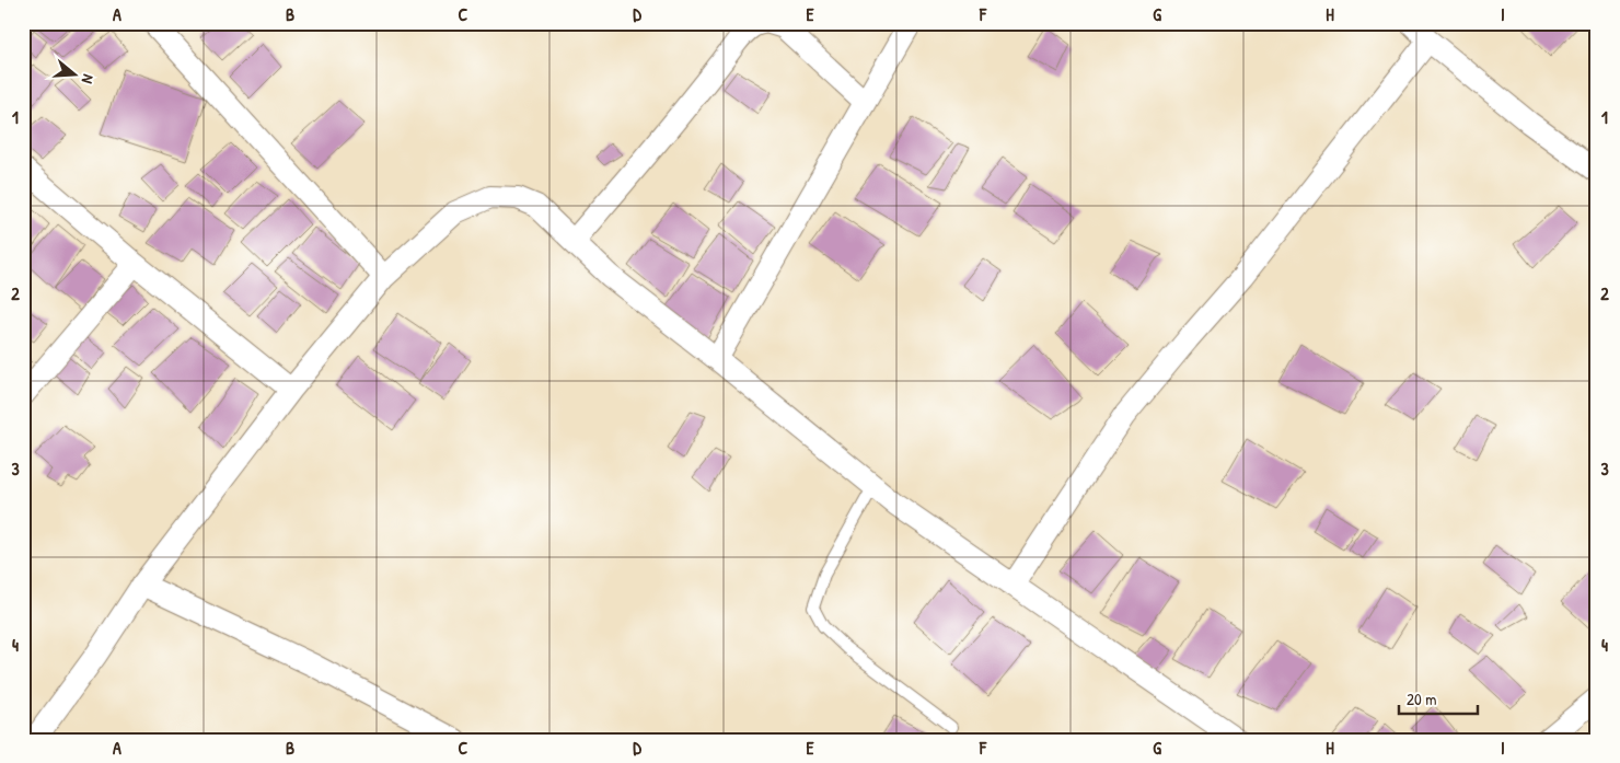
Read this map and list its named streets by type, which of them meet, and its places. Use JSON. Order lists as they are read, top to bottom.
{
  "scale_bar": "20 m",
  "north": "right",
  "grid": {
    "columns": [
      "A",
      "B",
      "C",
      "D",
      "E",
      "F",
      "G",
      "H",
      "I"
    ],
    "rows": [
      "1",
      "2",
      "3",
      "4"
    ]
  }
}
